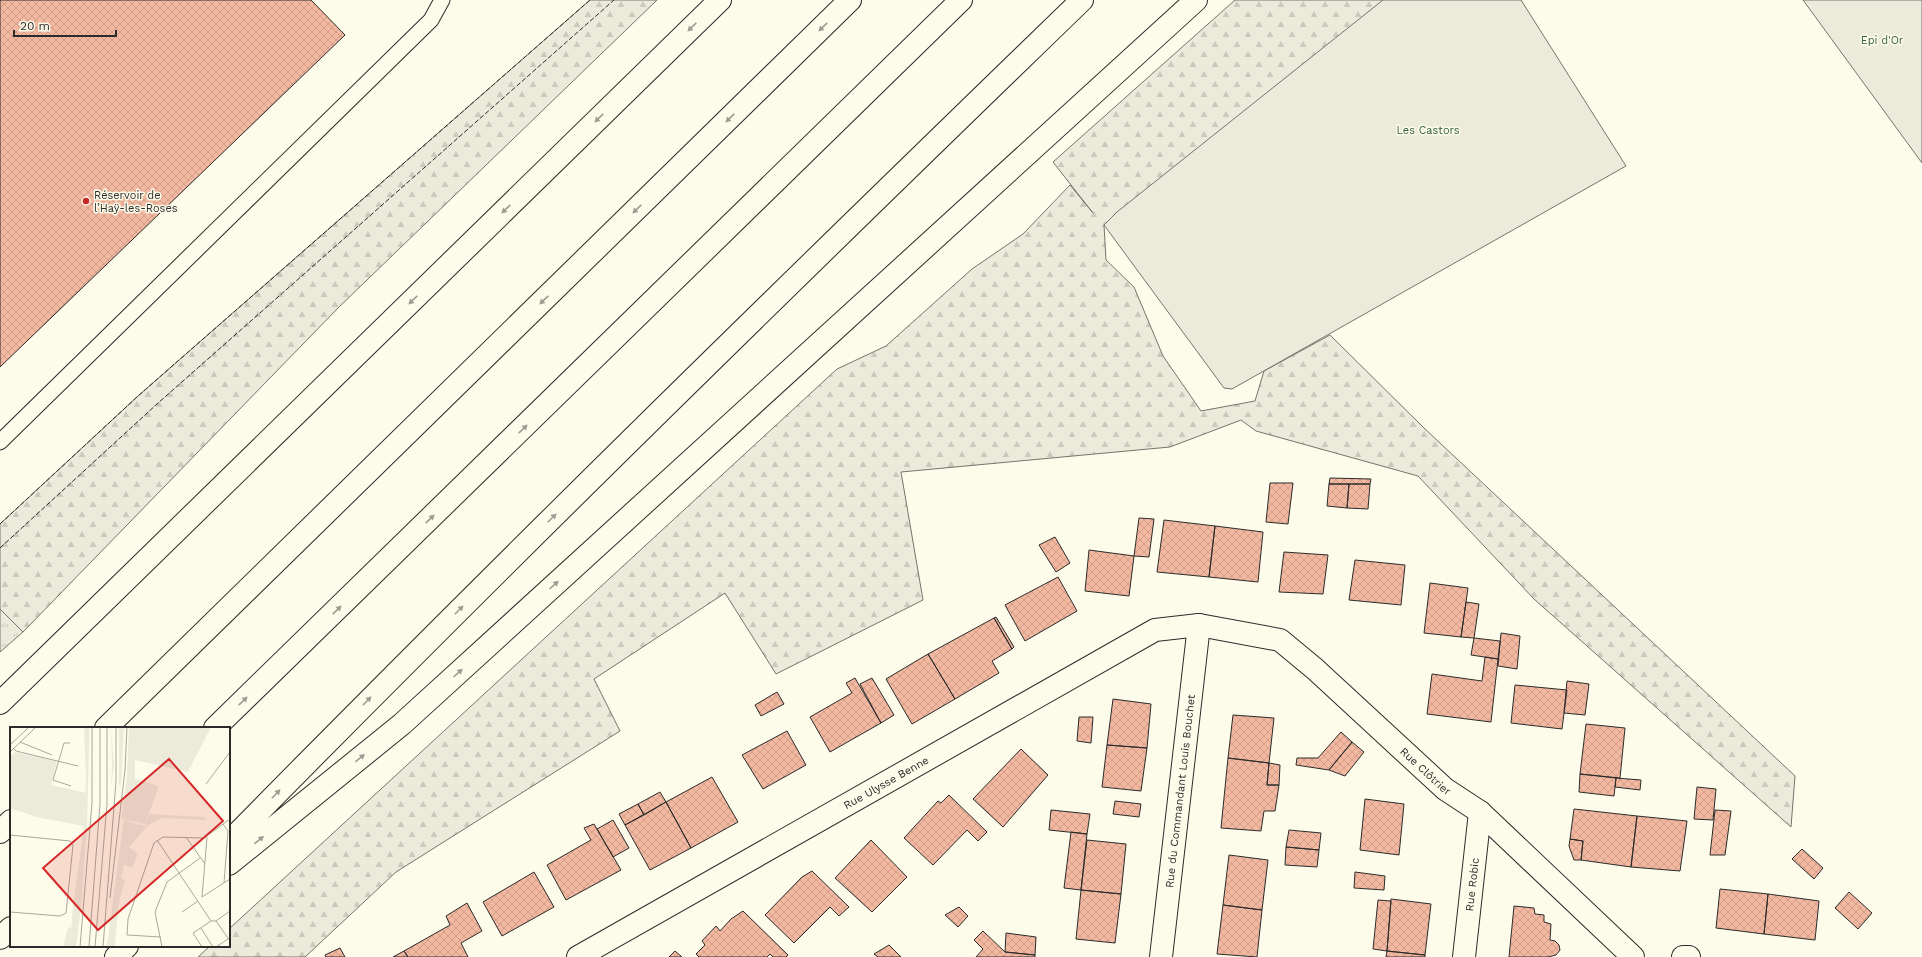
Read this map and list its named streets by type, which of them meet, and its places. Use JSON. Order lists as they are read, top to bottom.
{
  "streets": {
    "main road": [
      "Rue Clôtrier",
      "Rue Ulysse Benne",
      "Rue du Commandant Louis Bouchet",
      "Rue Robic"
    ]
  },
  "crossings": [
    ["Rue Clôtrier", "Rue Ulysse Benne"],
    ["Rue Clôtrier", "Rue du Commandant Louis Bouchet"],
    ["Rue Clôtrier", "Rue Robic"],
    ["Rue Ulysse Benne", "Rue du Commandant Louis Bouchet"]
  ],
  "parks": ["Epi d'Or", "Les Castors"],
  "places": ["Réservoir de l’Haÿ-les-Roses"],
  "scale_bar": "20 m"
}
